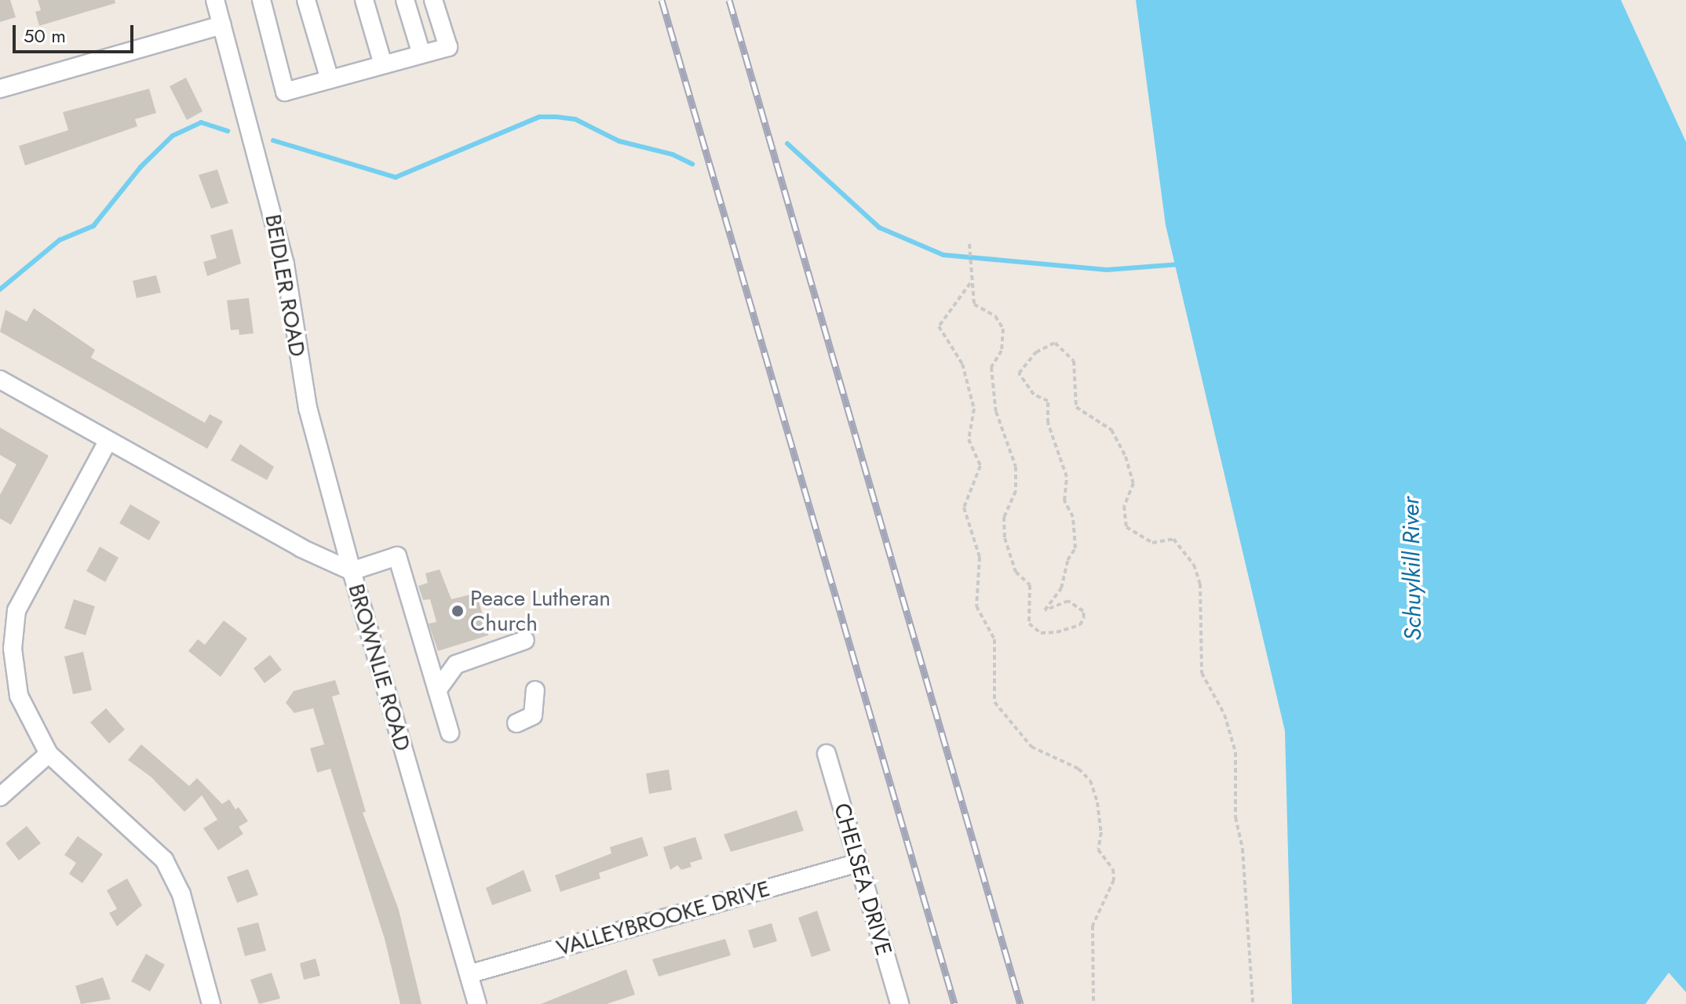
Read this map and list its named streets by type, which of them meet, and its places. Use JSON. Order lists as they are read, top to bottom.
{
  "streets": {
    "street": [
      "BEIDLER ROAD",
      "BROWNLIE ROAD",
      "CHELSEA DRIVE",
      "VALLEYBROOKE DRIVE"
    ]
  },
  "crossings": [
    ["BEIDLER ROAD", "BROWNLIE ROAD"],
    ["BROWNLIE ROAD", "VALLEYBROOKE DRIVE"],
    ["CHELSEA DRIVE", "VALLEYBROOKE DRIVE"]
  ],
  "water": ["Schuylkill River"],
  "places": ["Peace Lutheran Church"],
  "scale_bar": "50 m"
}
